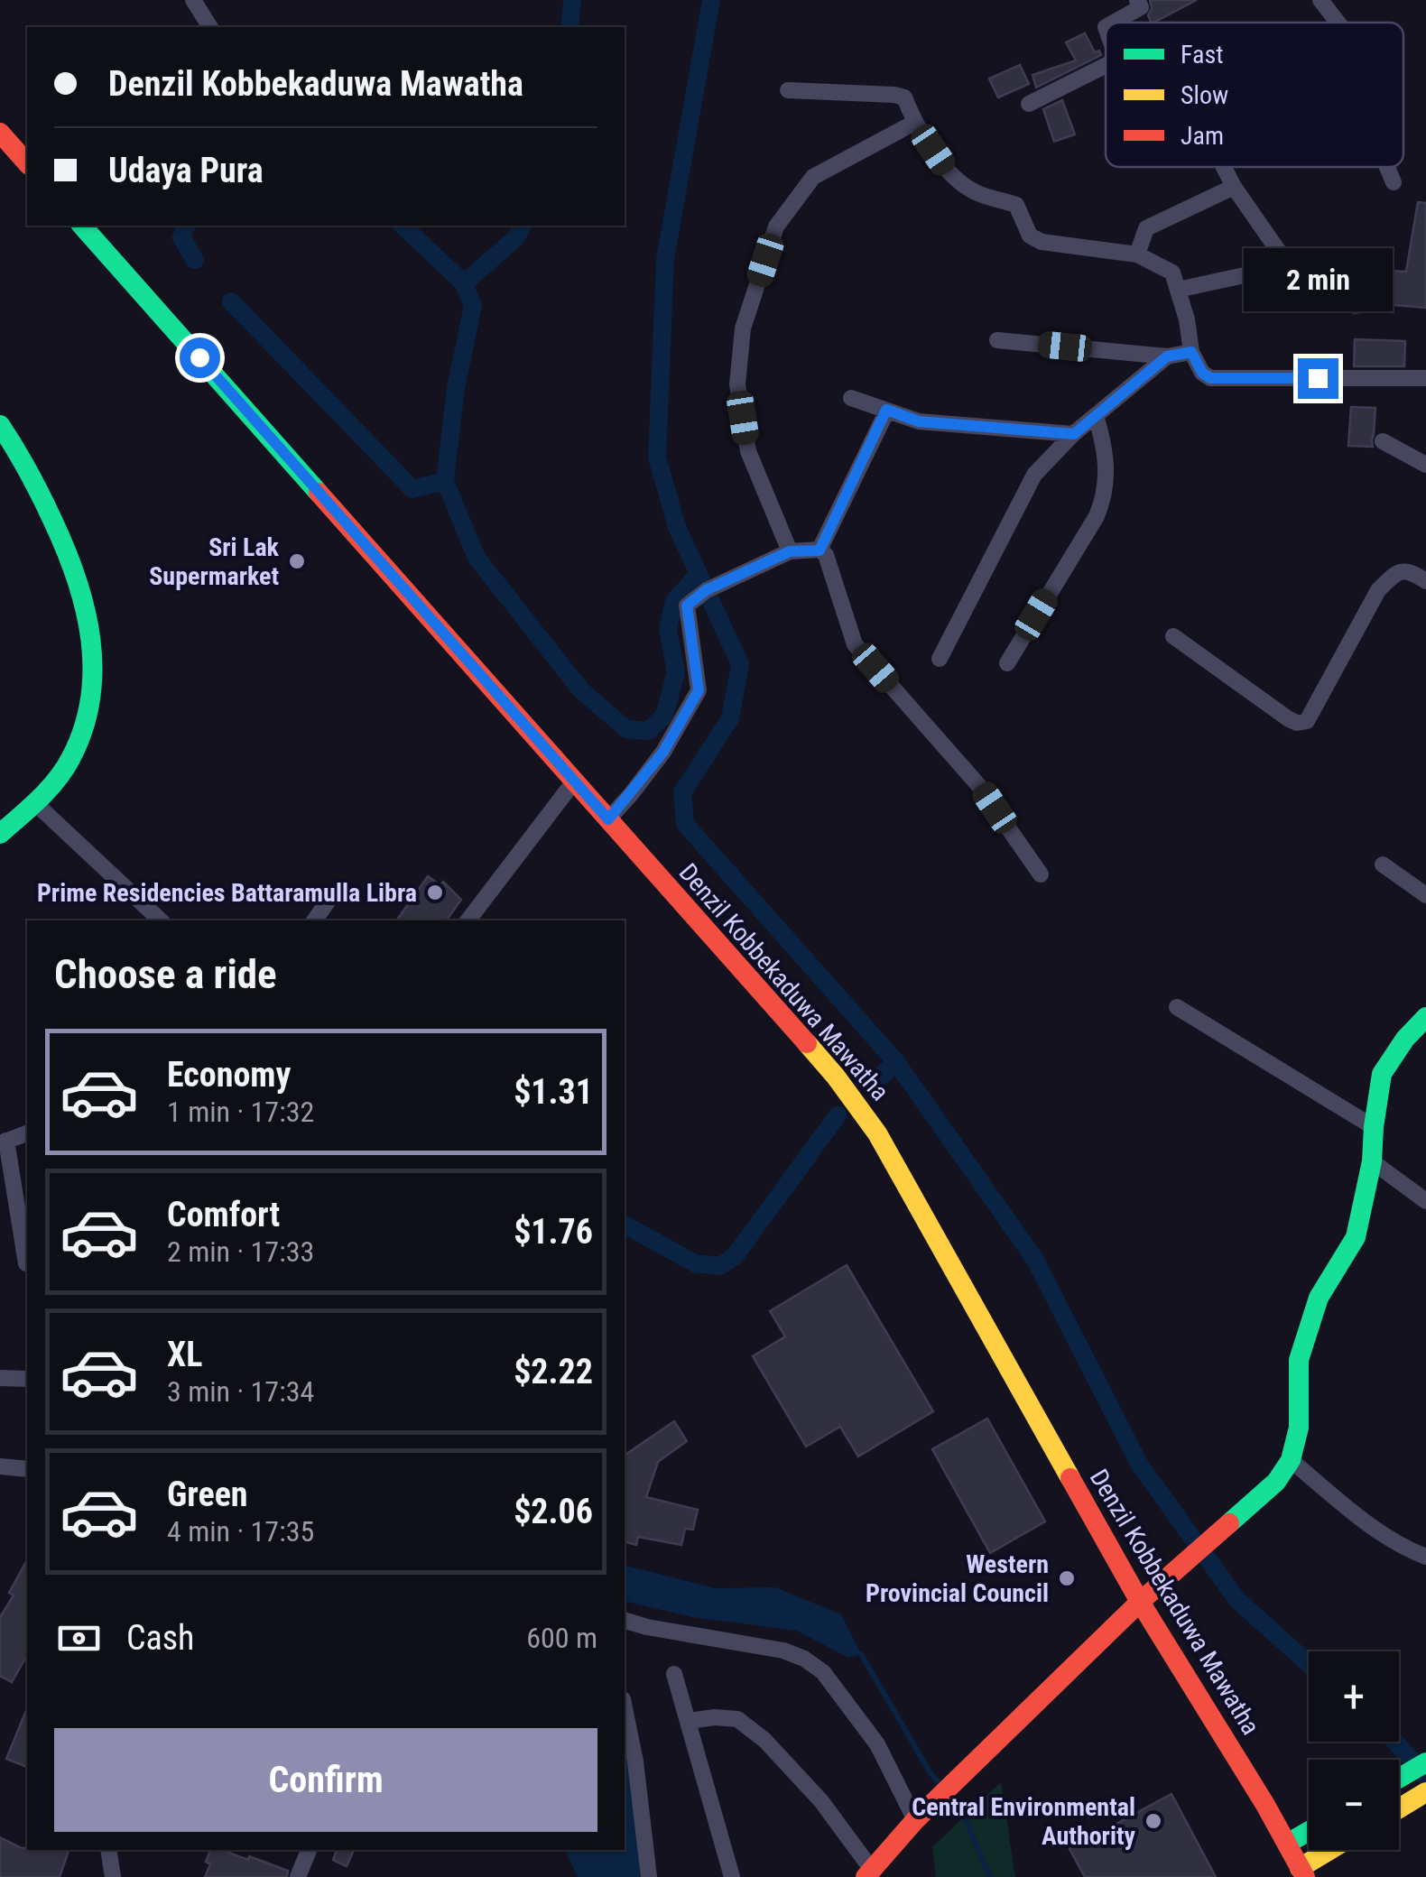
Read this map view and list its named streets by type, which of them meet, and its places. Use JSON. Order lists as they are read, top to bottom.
{
  "streets": {
    "main road": ["Denzil Kobbekaduwa Mawatha"]
  },
  "places": [
    "Sri Lak Supermarket",
    "Prime Residencies Battaramulla Libra",
    "Western Provincial Council",
    "Central Environmental Authority"
  ],
  "legend": ["Fast", "Slow", "Jam"],
  "page": {
    "banner": ["Denzil Kobbekaduwa Mawatha", "Udaya Pura"],
    "bubble": "2 min",
    "heading": "Choose a ride",
    "list": [
      {
        "name": "Economy",
        "note": "1 min · 17:32",
        "value": "$1.31"
      },
      {
        "name": "Comfort",
        "note": "2 min · 17:33",
        "value": "$1.76"
      },
      {
        "name": "XL",
        "note": "3 min · 17:34",
        "value": "$2.22"
      },
      {
        "name": "Green",
        "note": "4 min · 17:35",
        "value": "$2.06"
      }
    ],
    "pay": ["Cash", "600 m"],
    "map_buttons": ["+", "−"],
    "buttons": "Confirm"
  }
}
